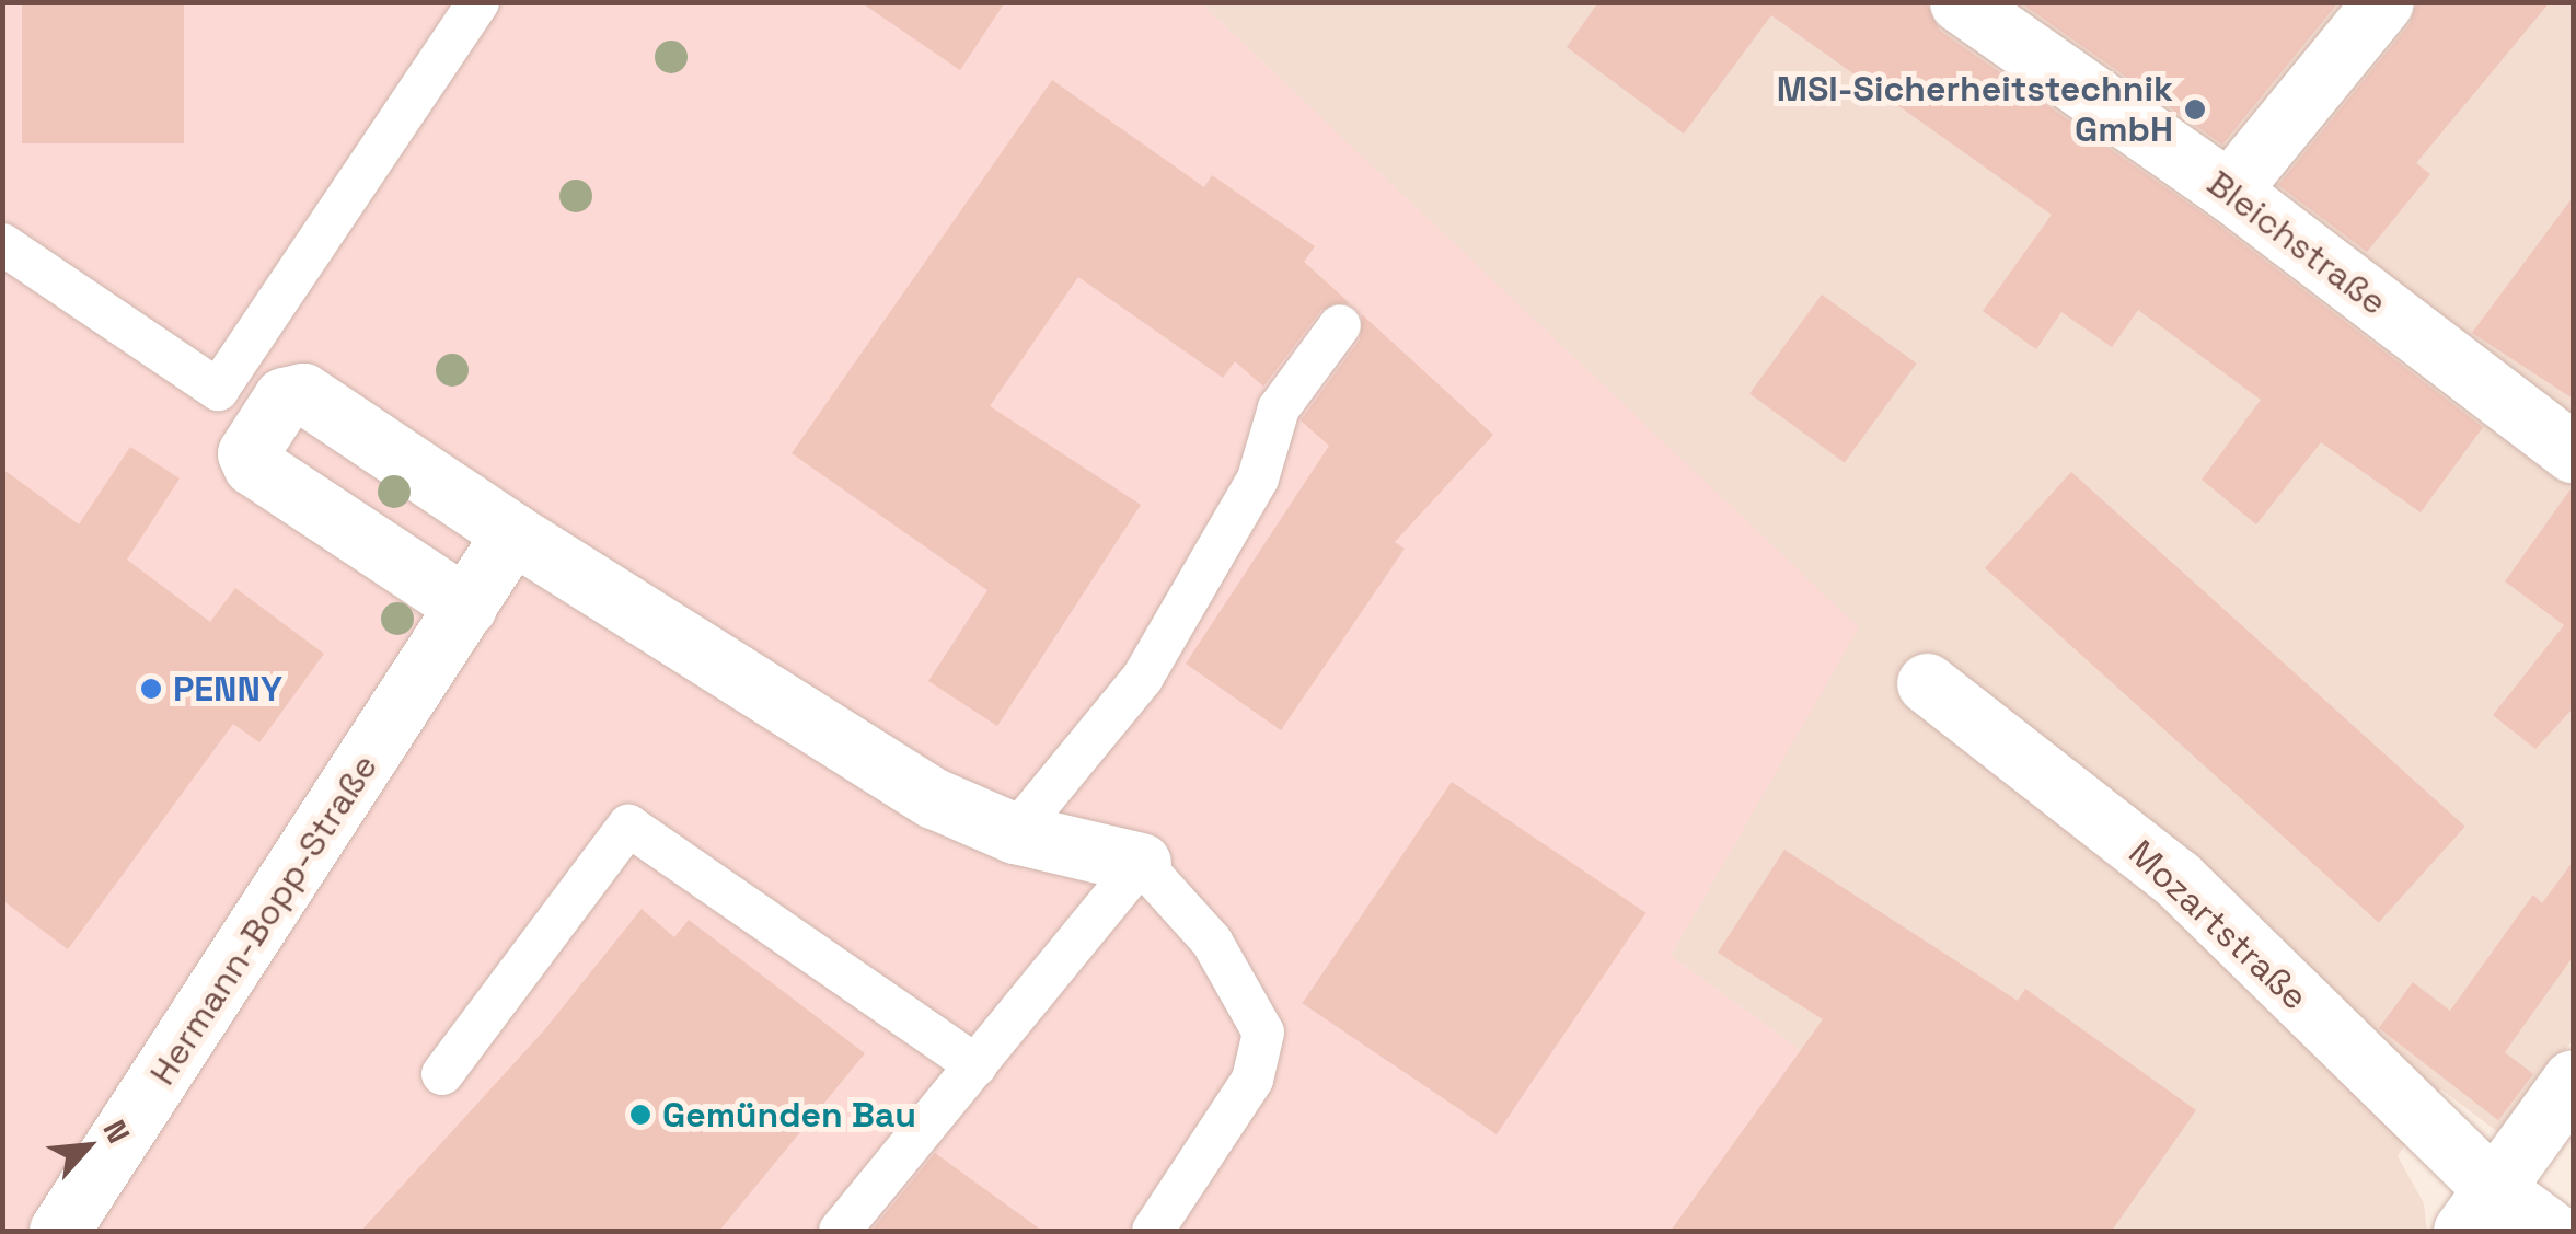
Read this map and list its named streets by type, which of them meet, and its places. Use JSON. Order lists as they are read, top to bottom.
{
  "streets": {
    "street": ["Bleichstraße", "Hermann-Bopp-Straße", "Mozartstraße"]
  },
  "places": ["MSI-Sicherheitstechnik GmbH", "PENNY", "Gemünden Bau"],
  "north": "top right"
}
